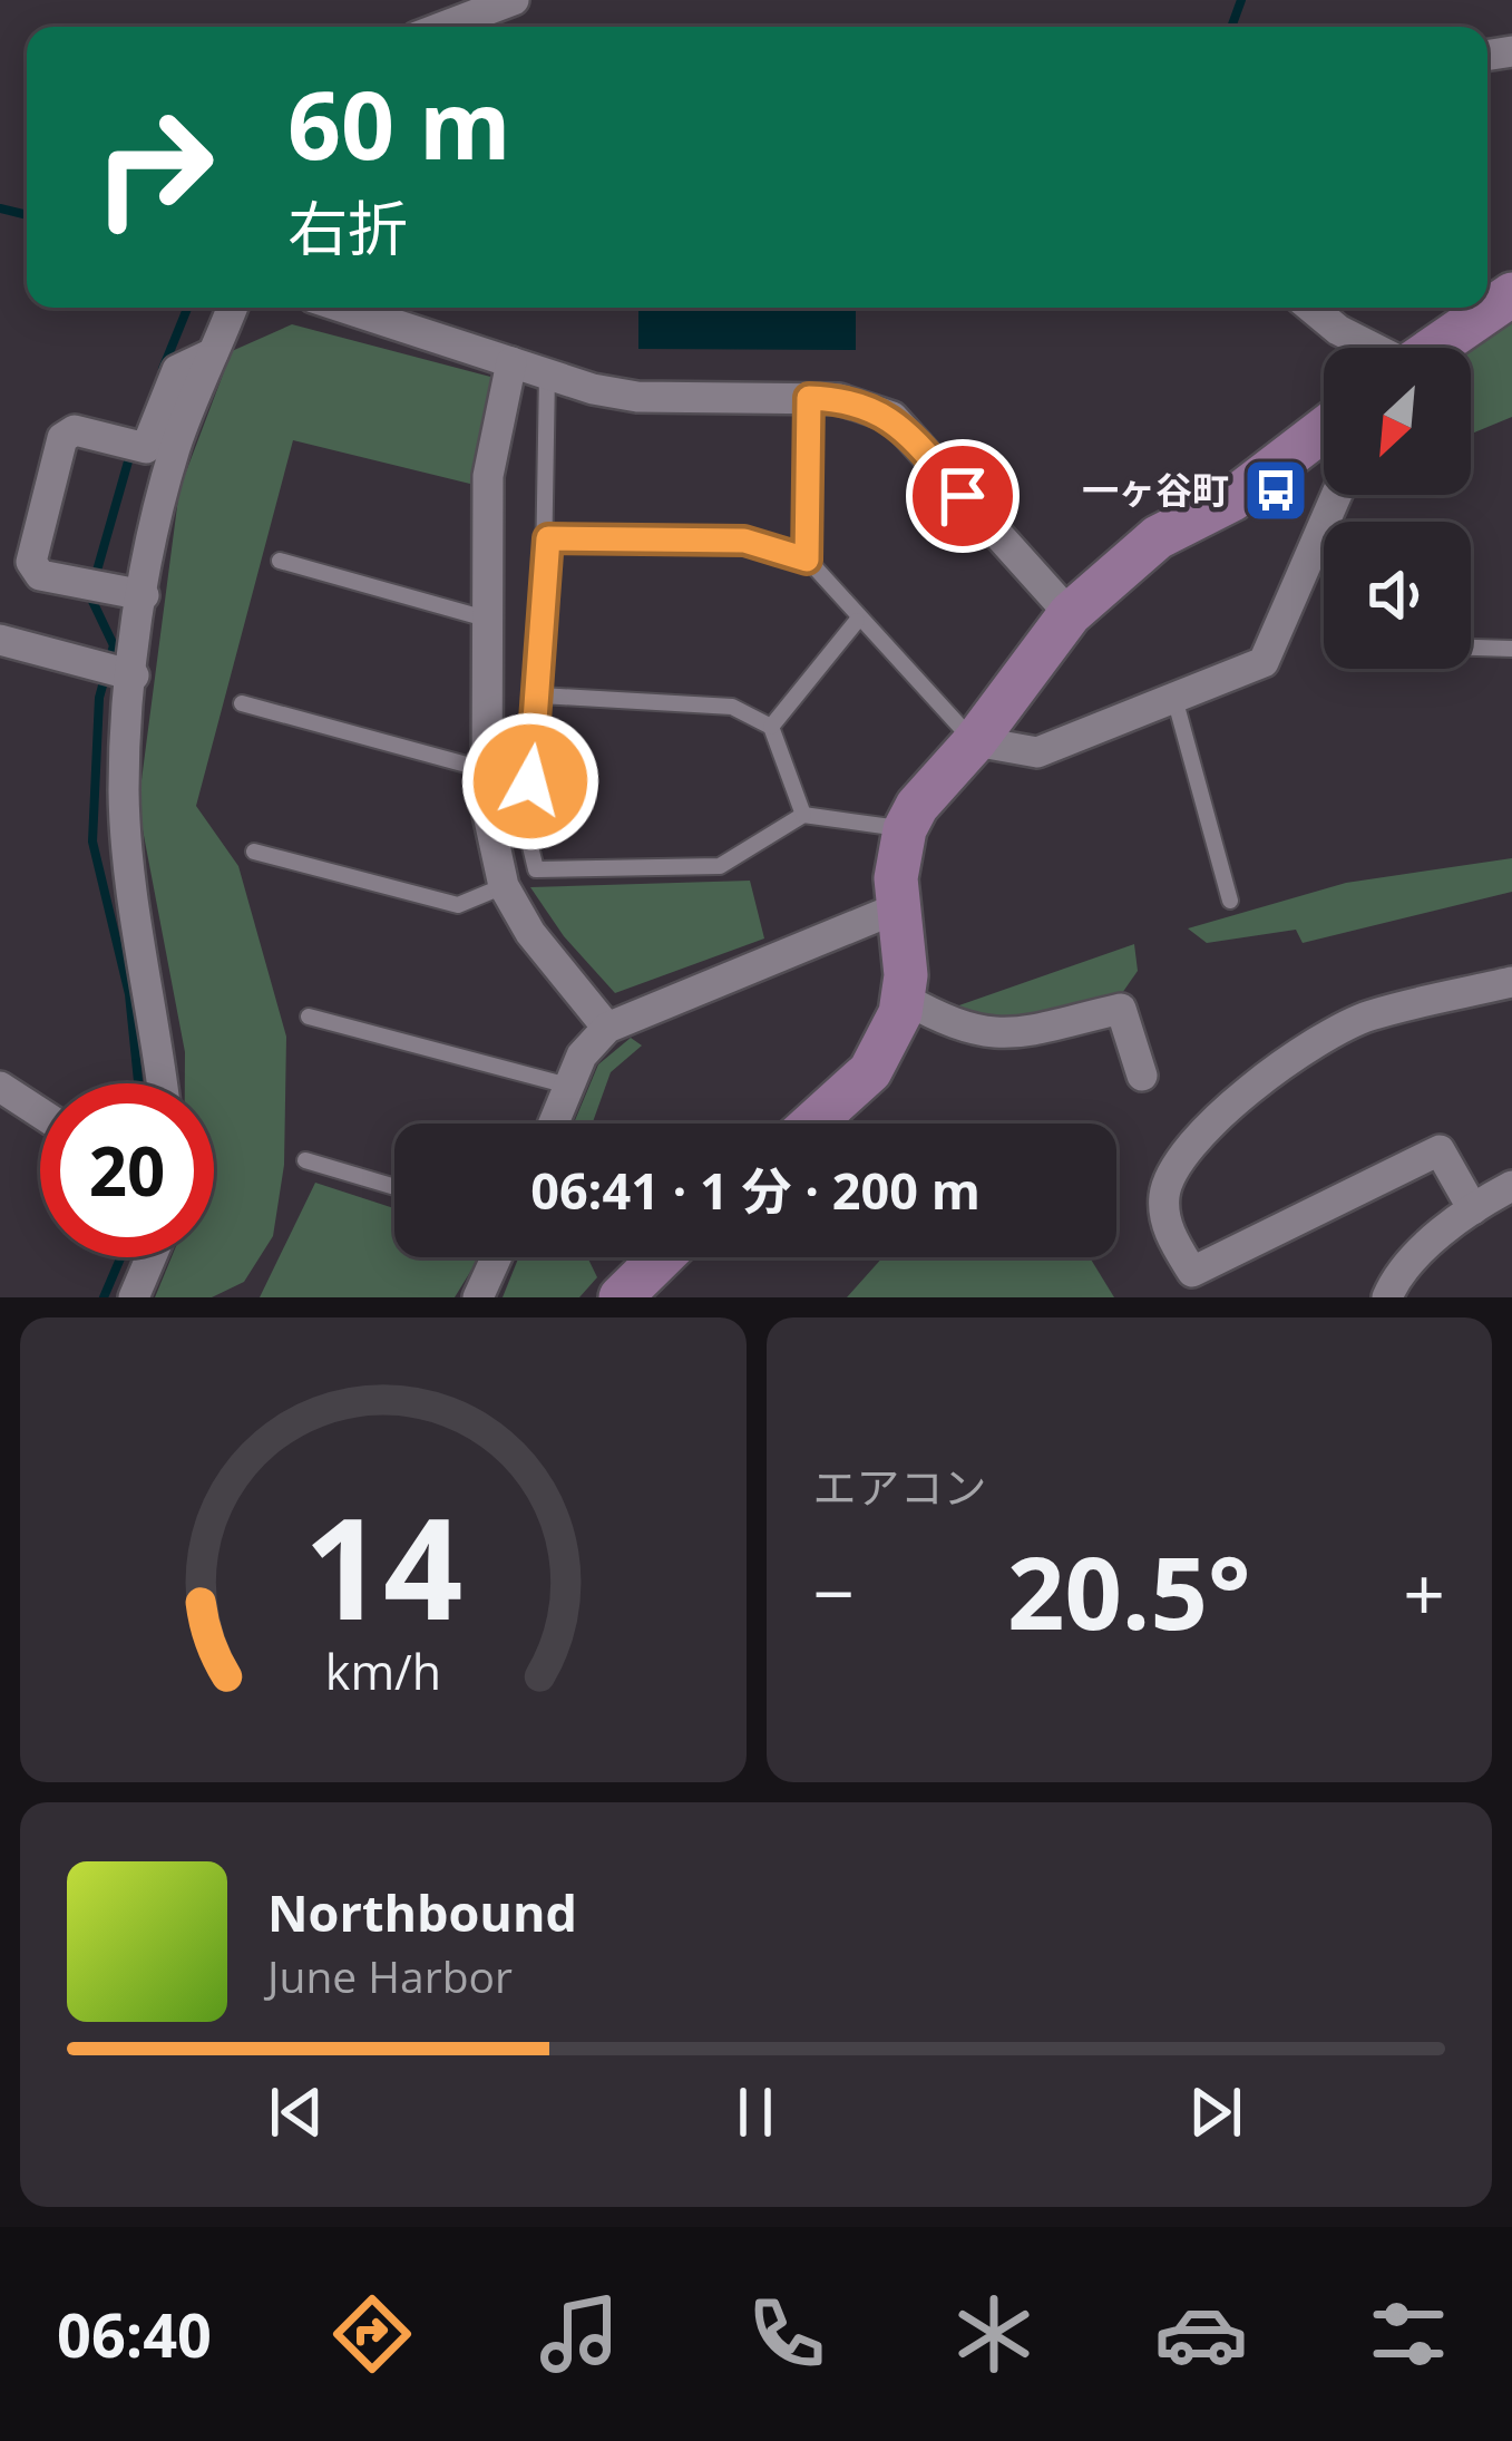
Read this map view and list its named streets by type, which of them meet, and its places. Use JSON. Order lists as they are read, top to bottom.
{
  "places": {
    "bus stop": ["一ヶ谷町"]
  },
  "north": "bottom left",
  "page": {
    "turn": ["60 m", "右折"],
    "limit": "20",
    "trip": "06:41 · 1 分 · 200 m",
    "tile": "エアコン",
    "heat": ["−", "20.5°", "+"],
    "song": ["Northbound", "June Harbor"],
    "tabs": "06:40",
    "gauge": ["14", "km/h"]
  }
}
